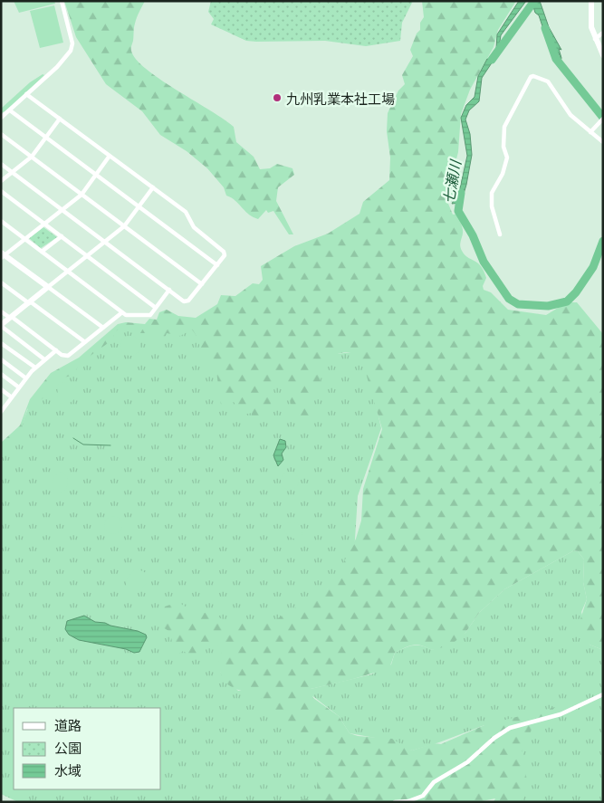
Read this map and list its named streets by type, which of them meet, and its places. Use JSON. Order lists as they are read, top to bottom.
{
  "water": ["七瀬川"],
  "places": ["九州乳業本社工場"],
  "legend": ["道路", "公園", "水域"]
}
